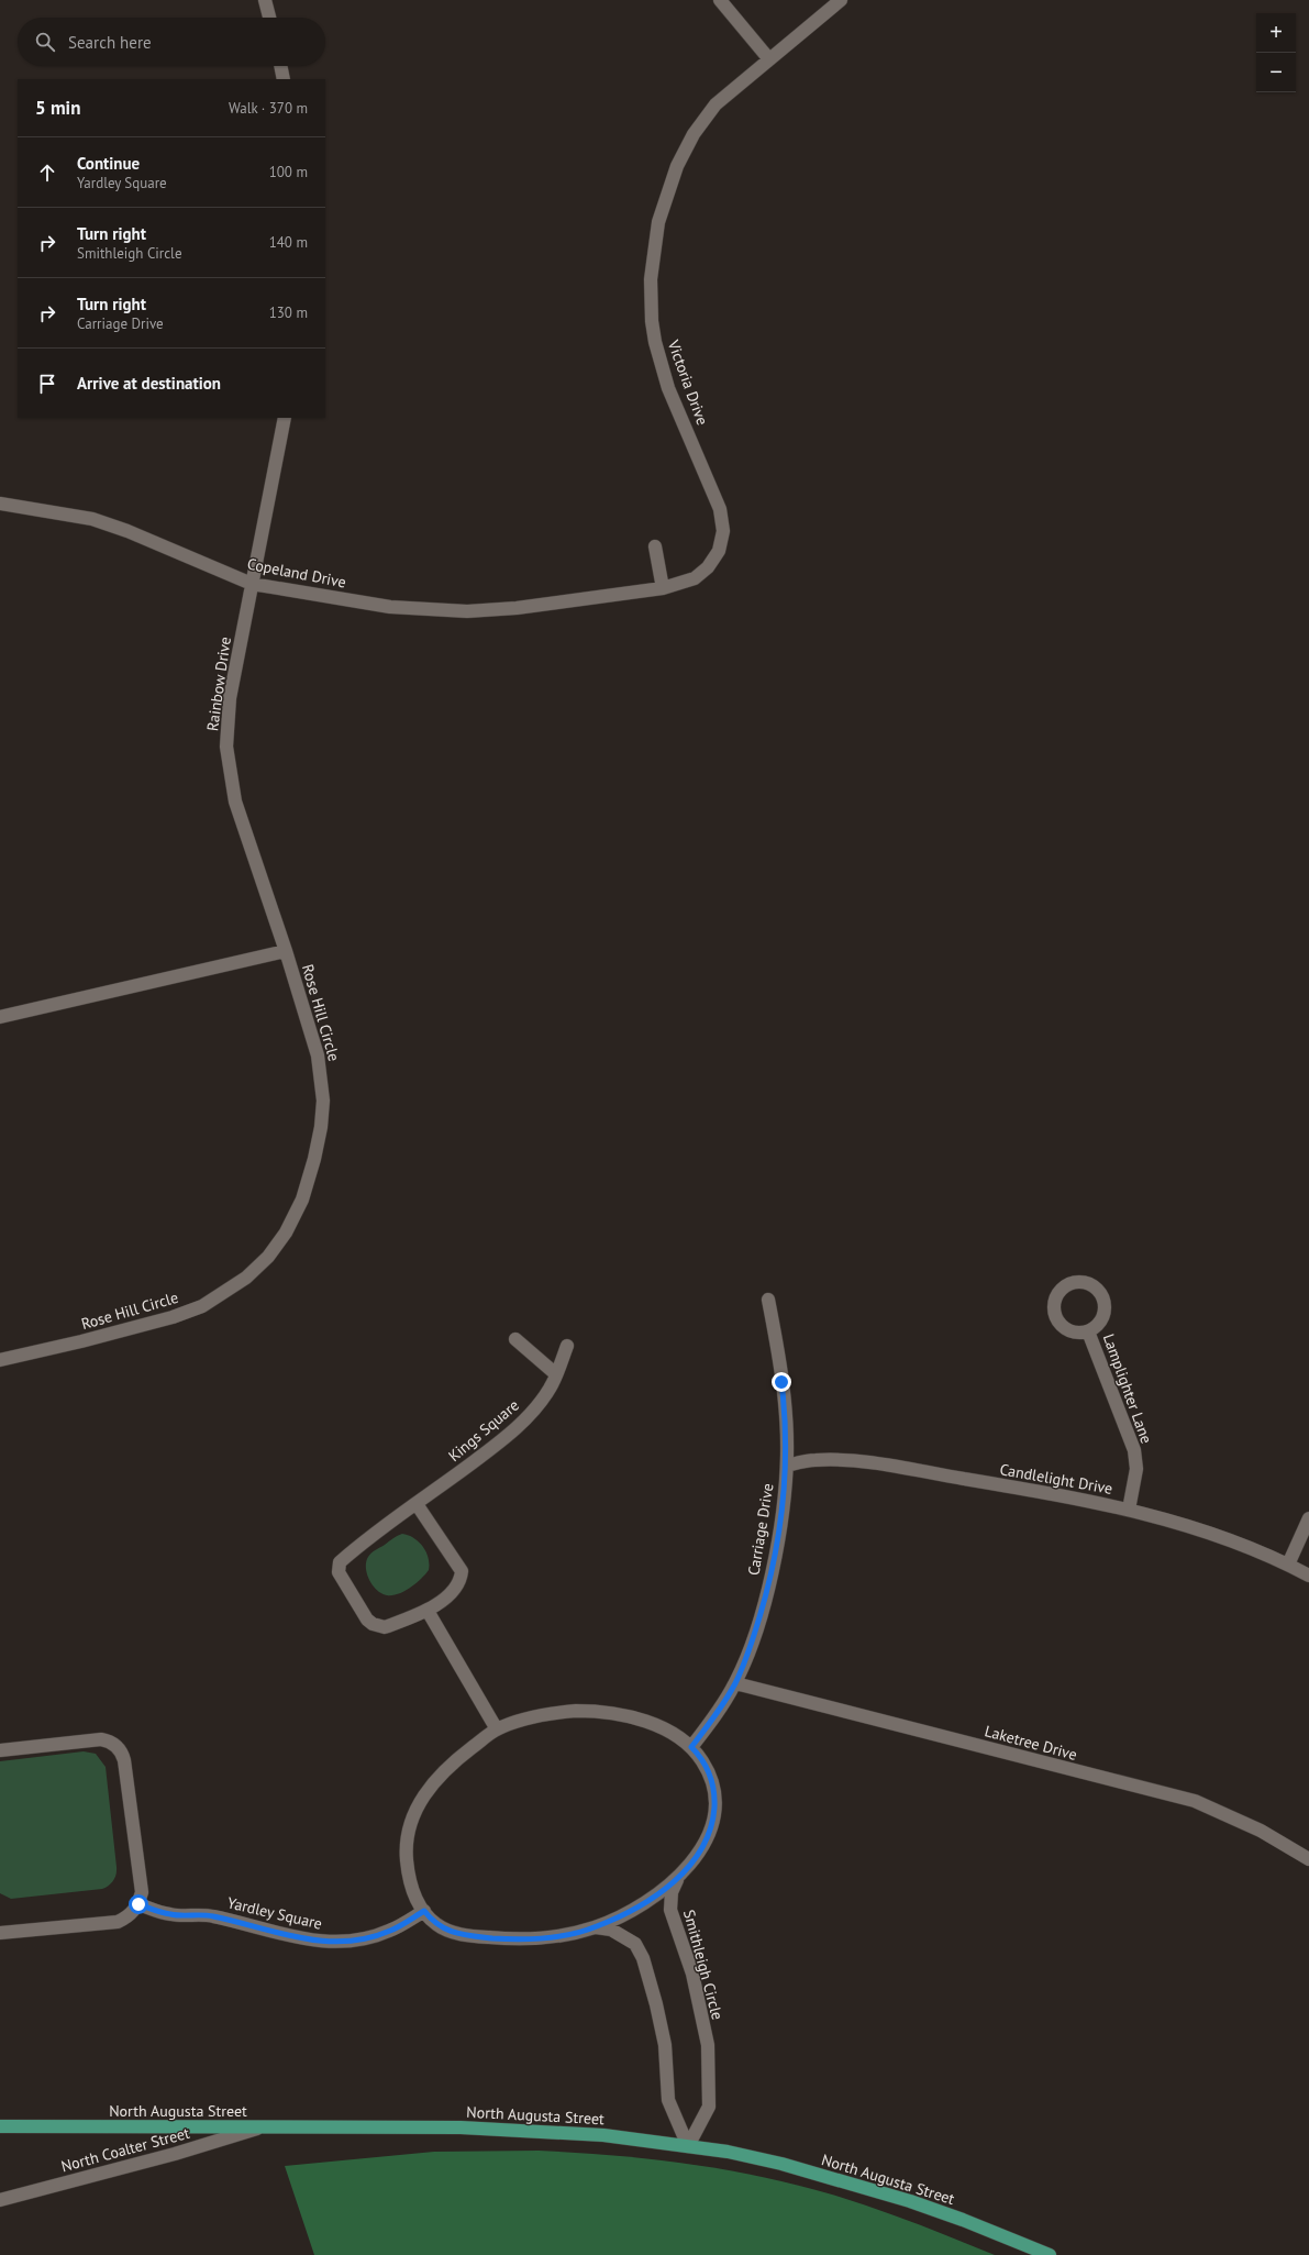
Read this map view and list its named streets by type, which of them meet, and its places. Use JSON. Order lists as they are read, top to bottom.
{
  "streets": {
    "main road": ["North Augusta Street"],
    "street": [
      "Victoria Drive",
      "Copeland Drive",
      "Rainbow Drive",
      "Rose Hill Circle",
      "Lamplighter Lane",
      "Kings Square",
      "Candlelight Drive",
      "Carriage Drive",
      "Laketree Drive",
      "Yardley Square",
      "Smithleigh Circle",
      "North Coalter Street"
    ]
  },
  "crossings": [
    ["Victoria Drive", "Copeland Drive"],
    ["Copeland Drive", "Rainbow Drive"],
    ["Rainbow Drive", "Rose Hill Circle"],
    ["Lamplighter Lane", "Candlelight Drive"],
    ["Candlelight Drive", "Carriage Drive"],
    ["Carriage Drive", "Laketree Drive"],
    ["Carriage Drive", "Smithleigh Circle"],
    ["Yardley Square", "Smithleigh Circle"],
    ["Smithleigh Circle", "North Augusta Street"],
    ["North Augusta Street", "North Coalter Street"]
  ],
  "page": {
    "map_buttons": ["+", "−"],
    "search": "Search here",
    "heading": ["5 min", "Walk · 370 m"],
    "list": [
      ["Continue", "Yardley Square", "100 m"],
      ["Turn right", "Smithleigh Circle", "140 m"],
      ["Turn right", "Carriage Drive", "130 m"],
      "Arrive at destination"
    ]
  }
}
